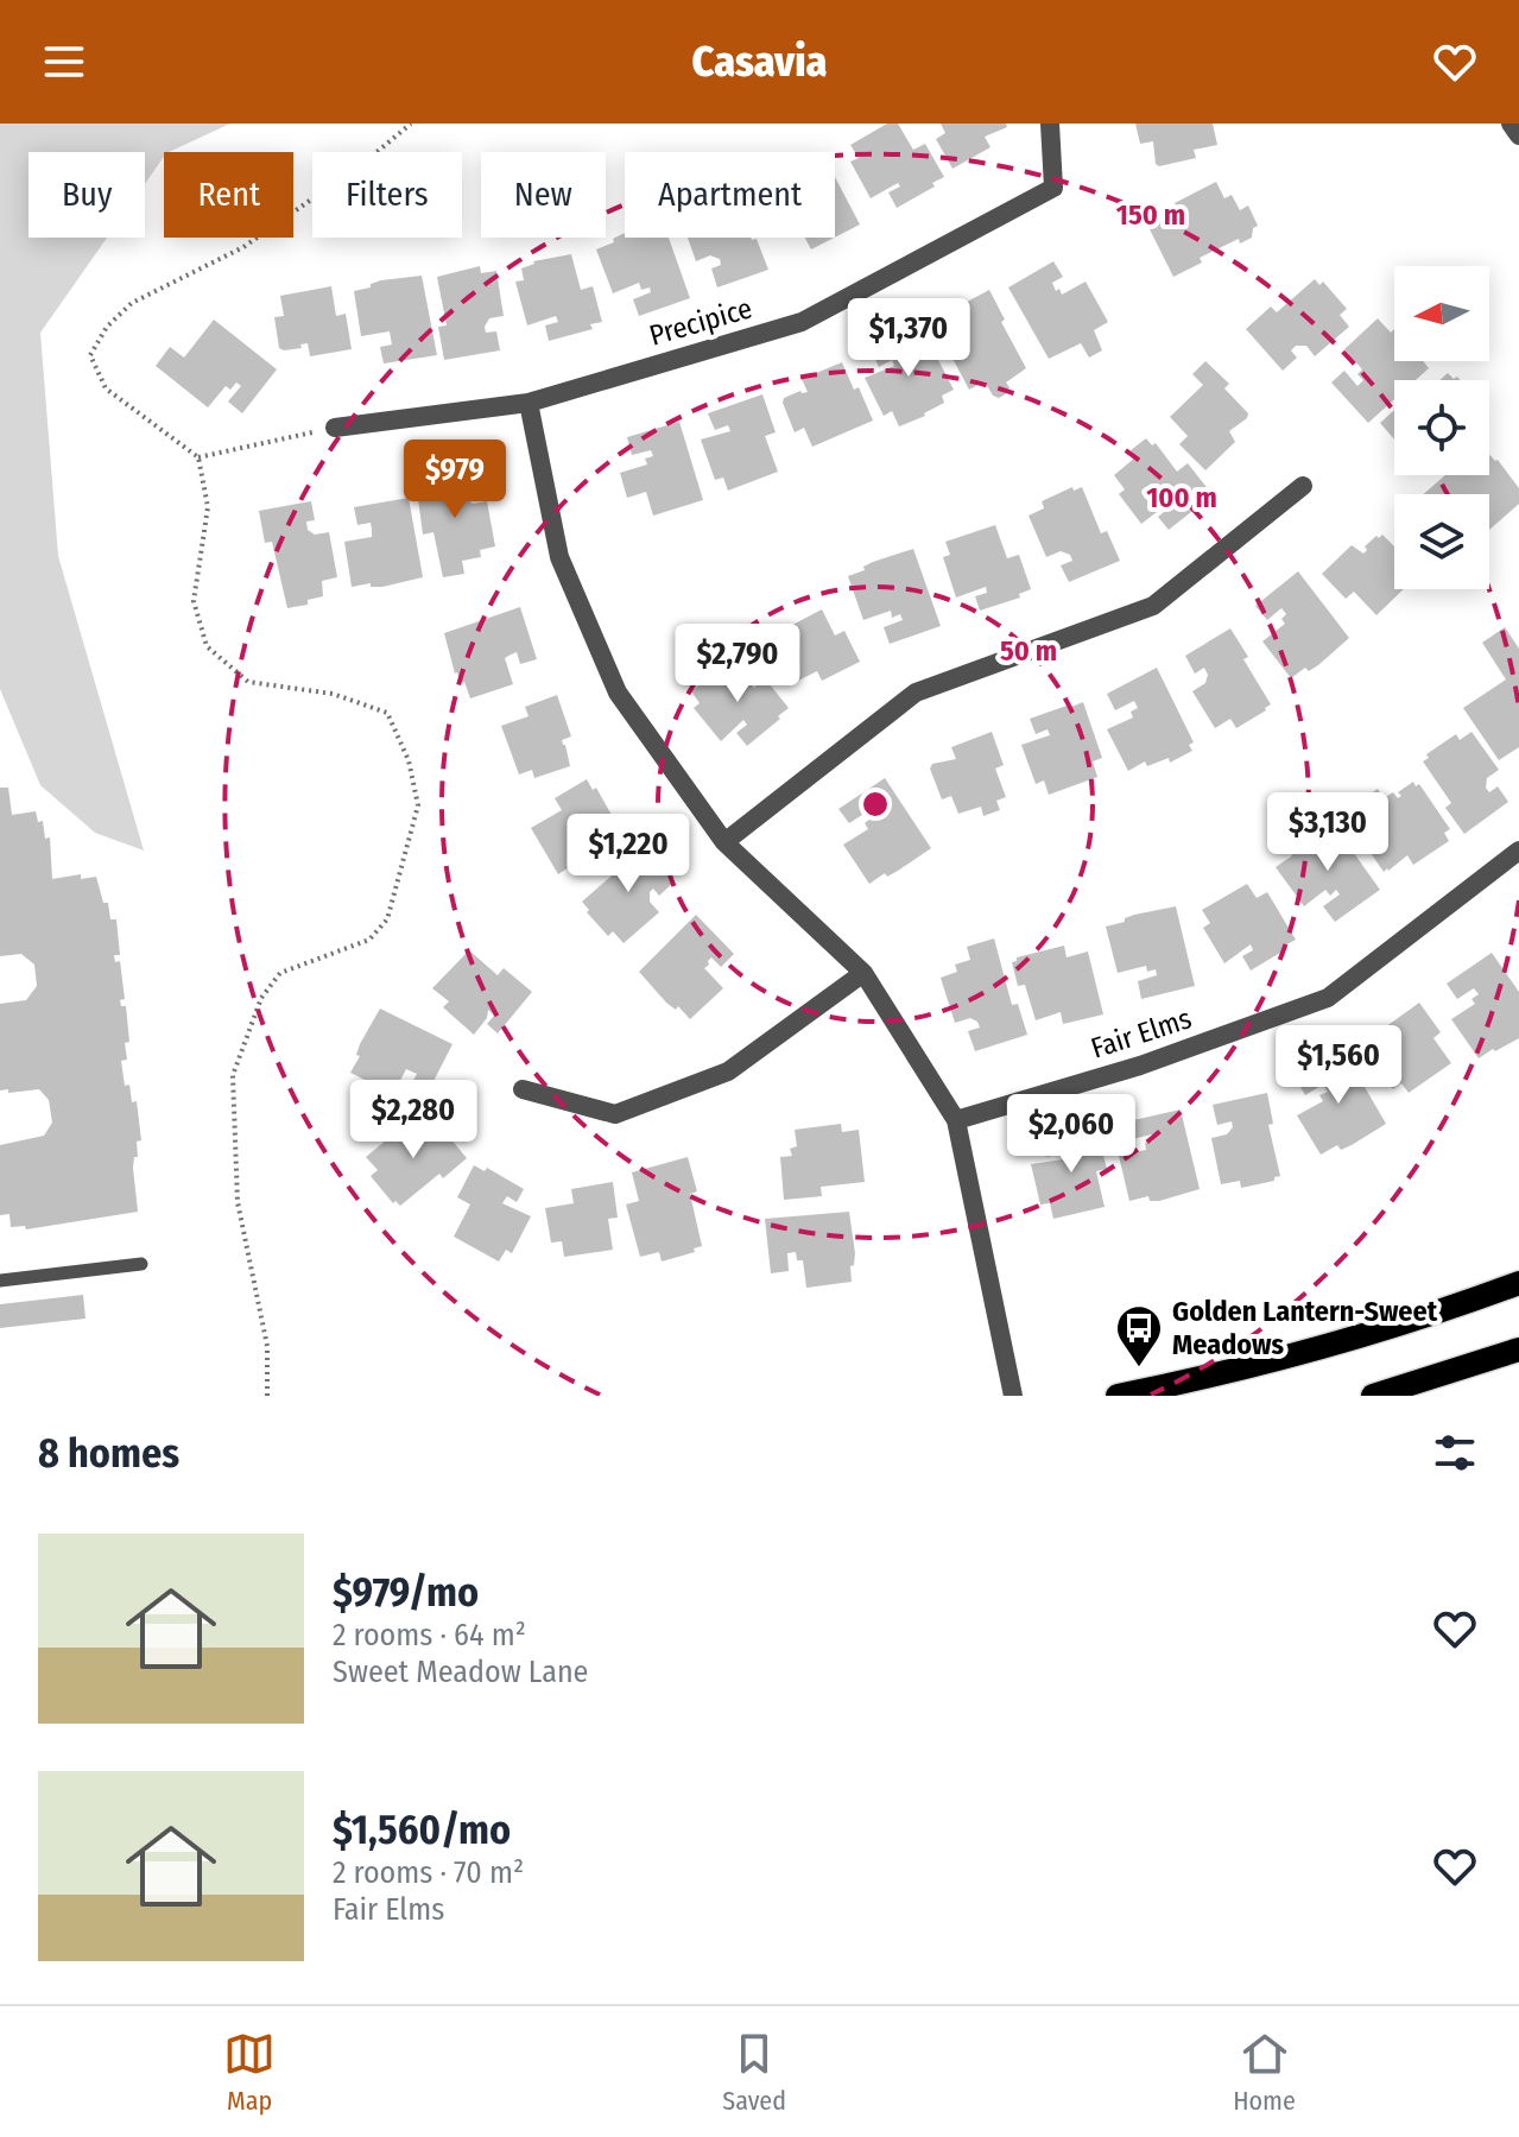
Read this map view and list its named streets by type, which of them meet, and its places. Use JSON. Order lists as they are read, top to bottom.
{
  "streets": {
    "street": ["Precipice", "Fair Elms"]
  },
  "places": {
    "bus stop": ["Golden Lantern-Sweet Meadows"]
  },
  "north": "left",
  "page": {
    "header": "Casavia",
    "chip": [
      "Buy",
      "Rent",
      "Filters",
      "New",
      "Apartment"
    ],
    "price": [
      "$1,370",
      "$979",
      "$2,790",
      "$3,130",
      "$1,220",
      "$1,560",
      "$2,280",
      "$2,060"
    ],
    "heading": "8 homes",
    "list": [
      {
        "name": "$979/mo",
        "note": "2 rooms · 64 m² · Sweet Meadow Lane"
      },
      {
        "name": "$1,560/mo",
        "note": "2 rooms · 70 m² · Fair Elms"
      }
    ],
    "tabs": ["Map", "Saved", "Home"]
  },
  "rings": ["150 m", "100 m", "50 m"]
}
